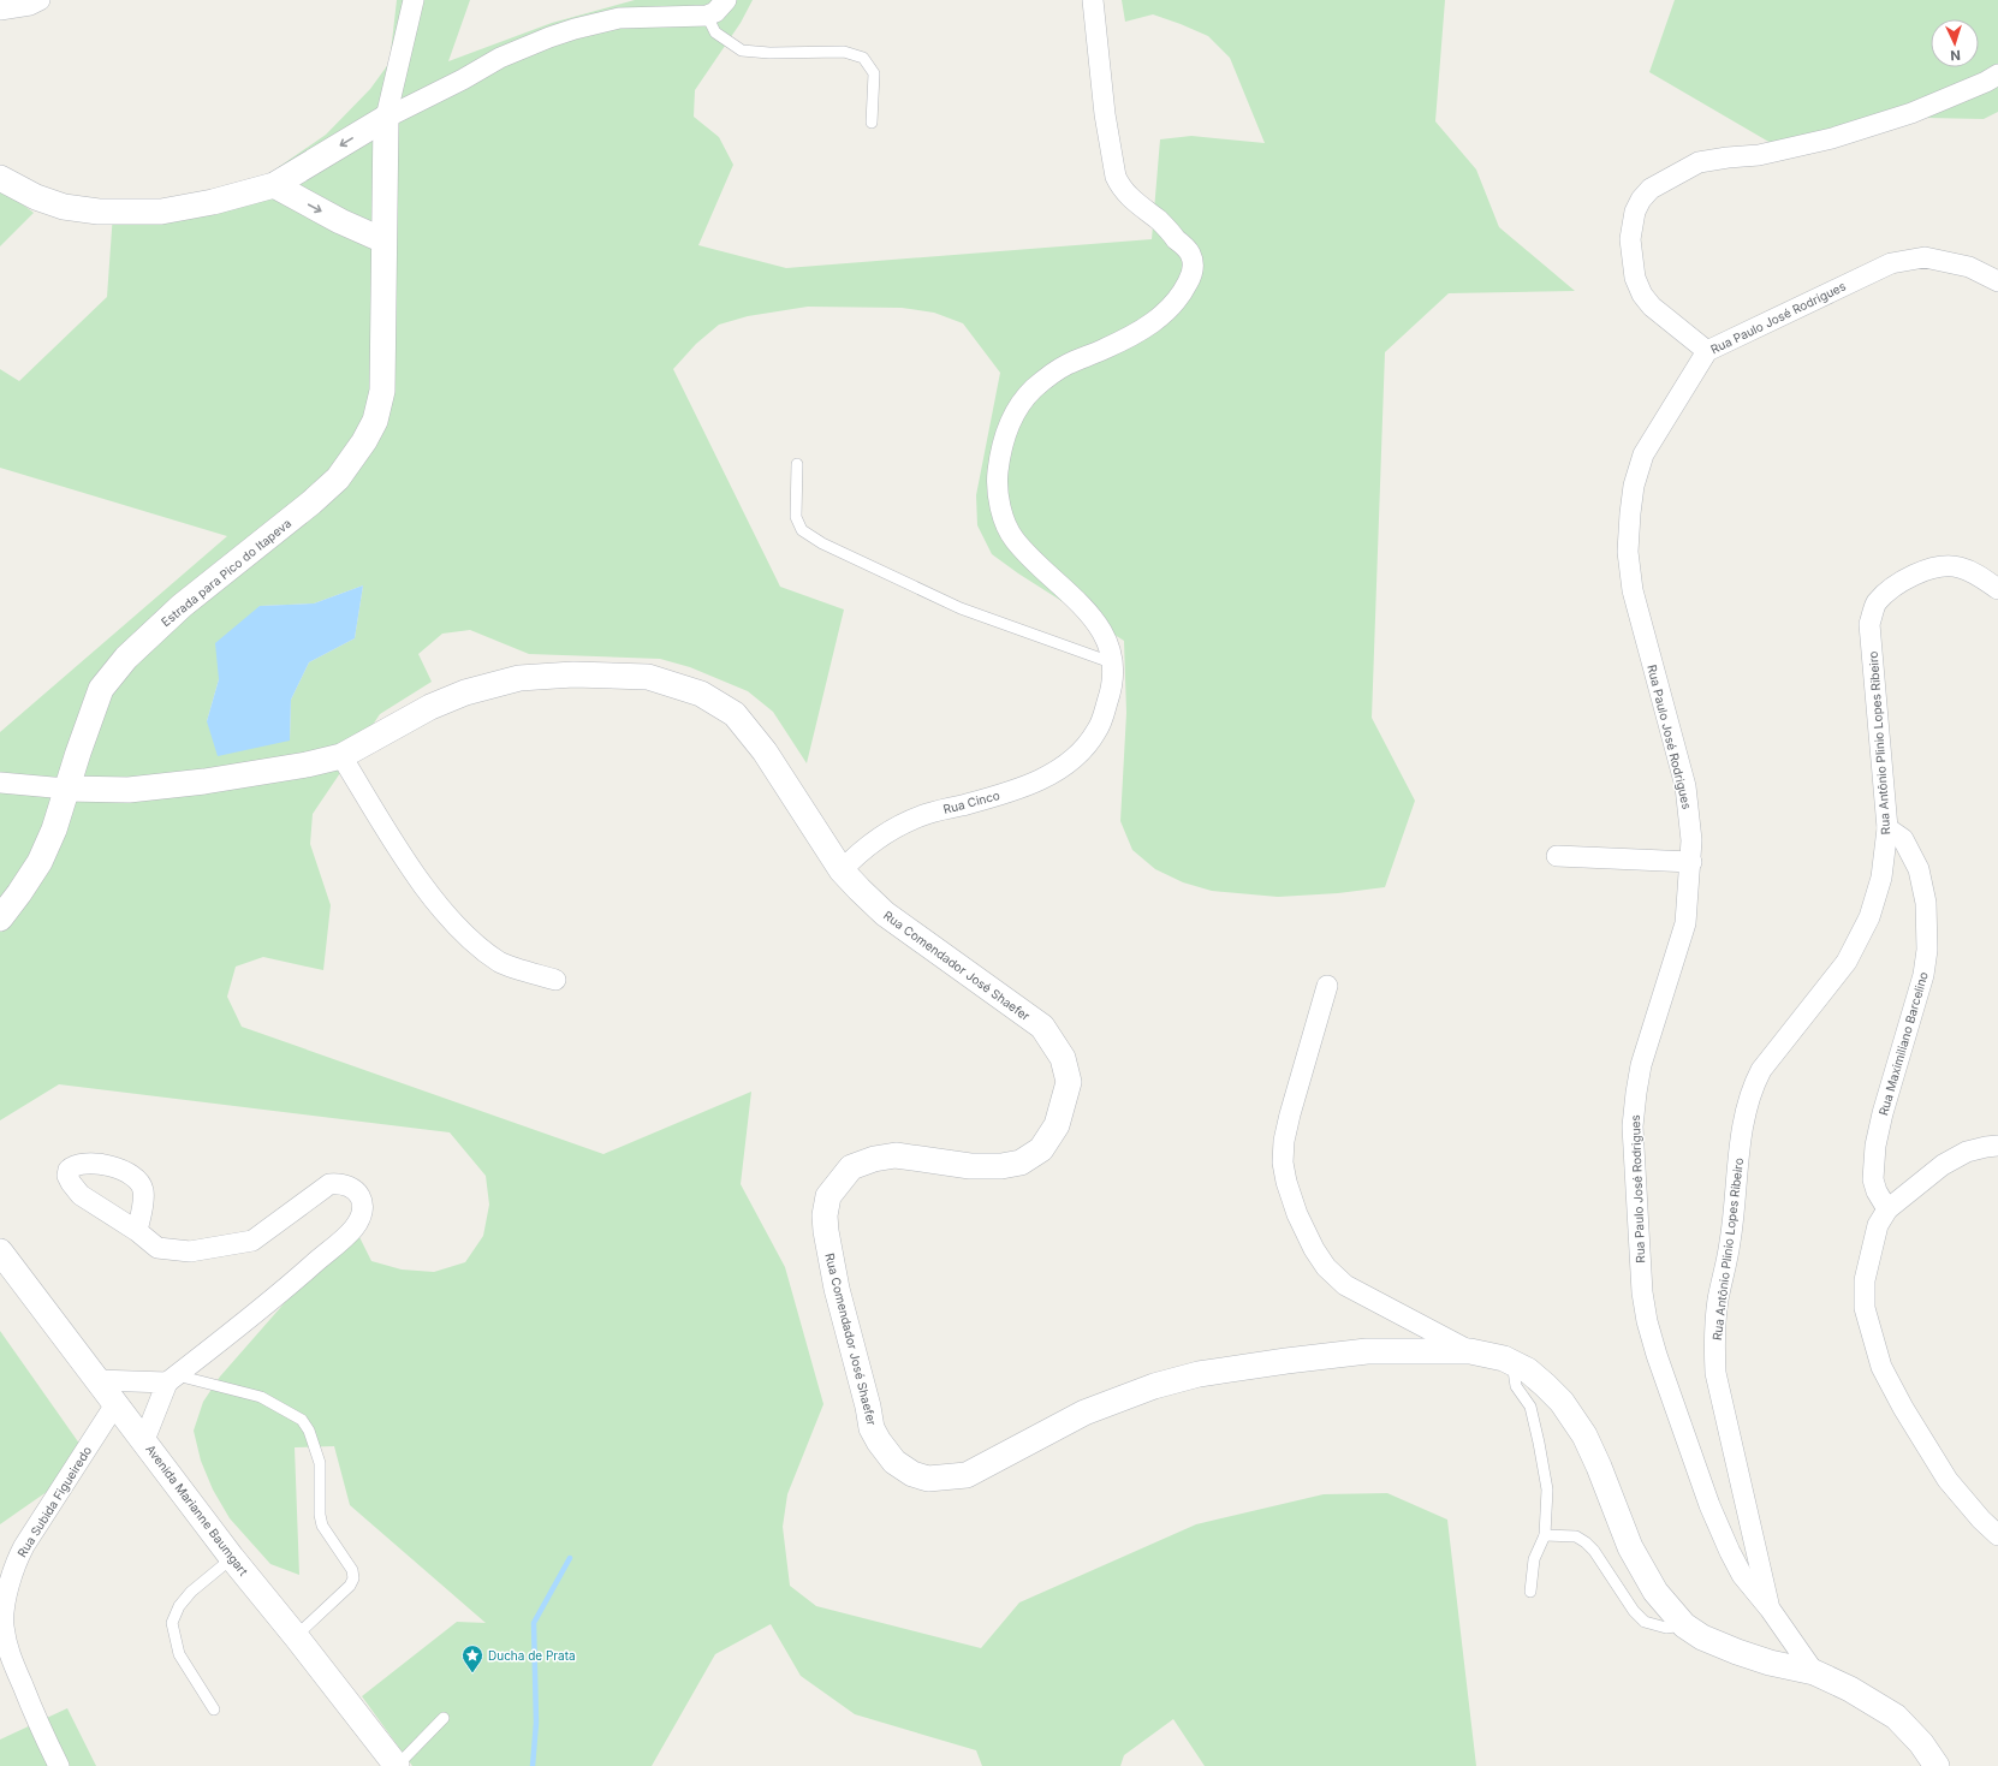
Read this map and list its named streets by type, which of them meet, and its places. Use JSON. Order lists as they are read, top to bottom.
{
  "streets": {
    "street": [
      "Rua Paulo José Rodrigues",
      "Estrada para Pico do Itapeva",
      "Rua Antônio Plinio Lopes Ribeiro",
      "Rua Cinco",
      "Rua Comendador José Shaefer",
      "Rua Maximiliano Barcelino",
      "Rua Subida Figueiredo",
      "Avenida Marianne Baumgart"
    ]
  },
  "crossings": [
    ["Rua Paulo José Rodrigues", "Rua Antônio Plinio Lopes Ribeiro"],
    ["Rua Paulo José Rodrigues", "Rua Comendador José Shaefer"],
    ["Estrada para Pico do Itapeva", "Rua Comendador José Shaefer"],
    ["Rua Antônio Plinio Lopes Ribeiro", "Rua Maximiliano Barcelino"],
    ["Rua Cinco", "Rua Comendador José Shaefer"],
    ["Rua Subida Figueiredo", "Avenida Marianne Baumgart"]
  ],
  "places": {
    "place": ["Ducha de Prata"]
  },
  "north": "bottom"
}
